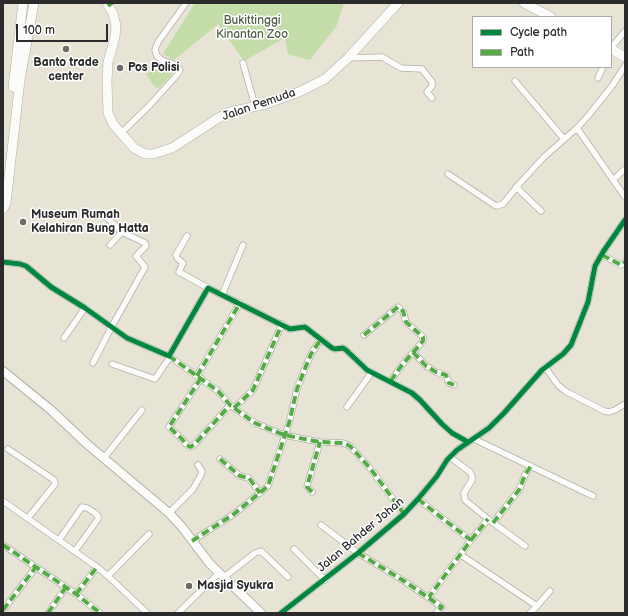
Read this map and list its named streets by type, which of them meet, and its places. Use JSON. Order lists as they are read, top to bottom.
{
  "streets": {
    "main road": ["Jalan Pemuda"],
    "street": ["Jalan Bahder Johan"]
  },
  "parks": ["Bukittinggi Kinantan Zoo"],
  "places": [
    "Banto trade center",
    "Pos Polisi",
    "Museum Rumah Kelahiran Bung Hatta",
    "Masjid Syukra"
  ],
  "legend": ["Cycle path", "Path"],
  "scale_bar": "100 m"
}
